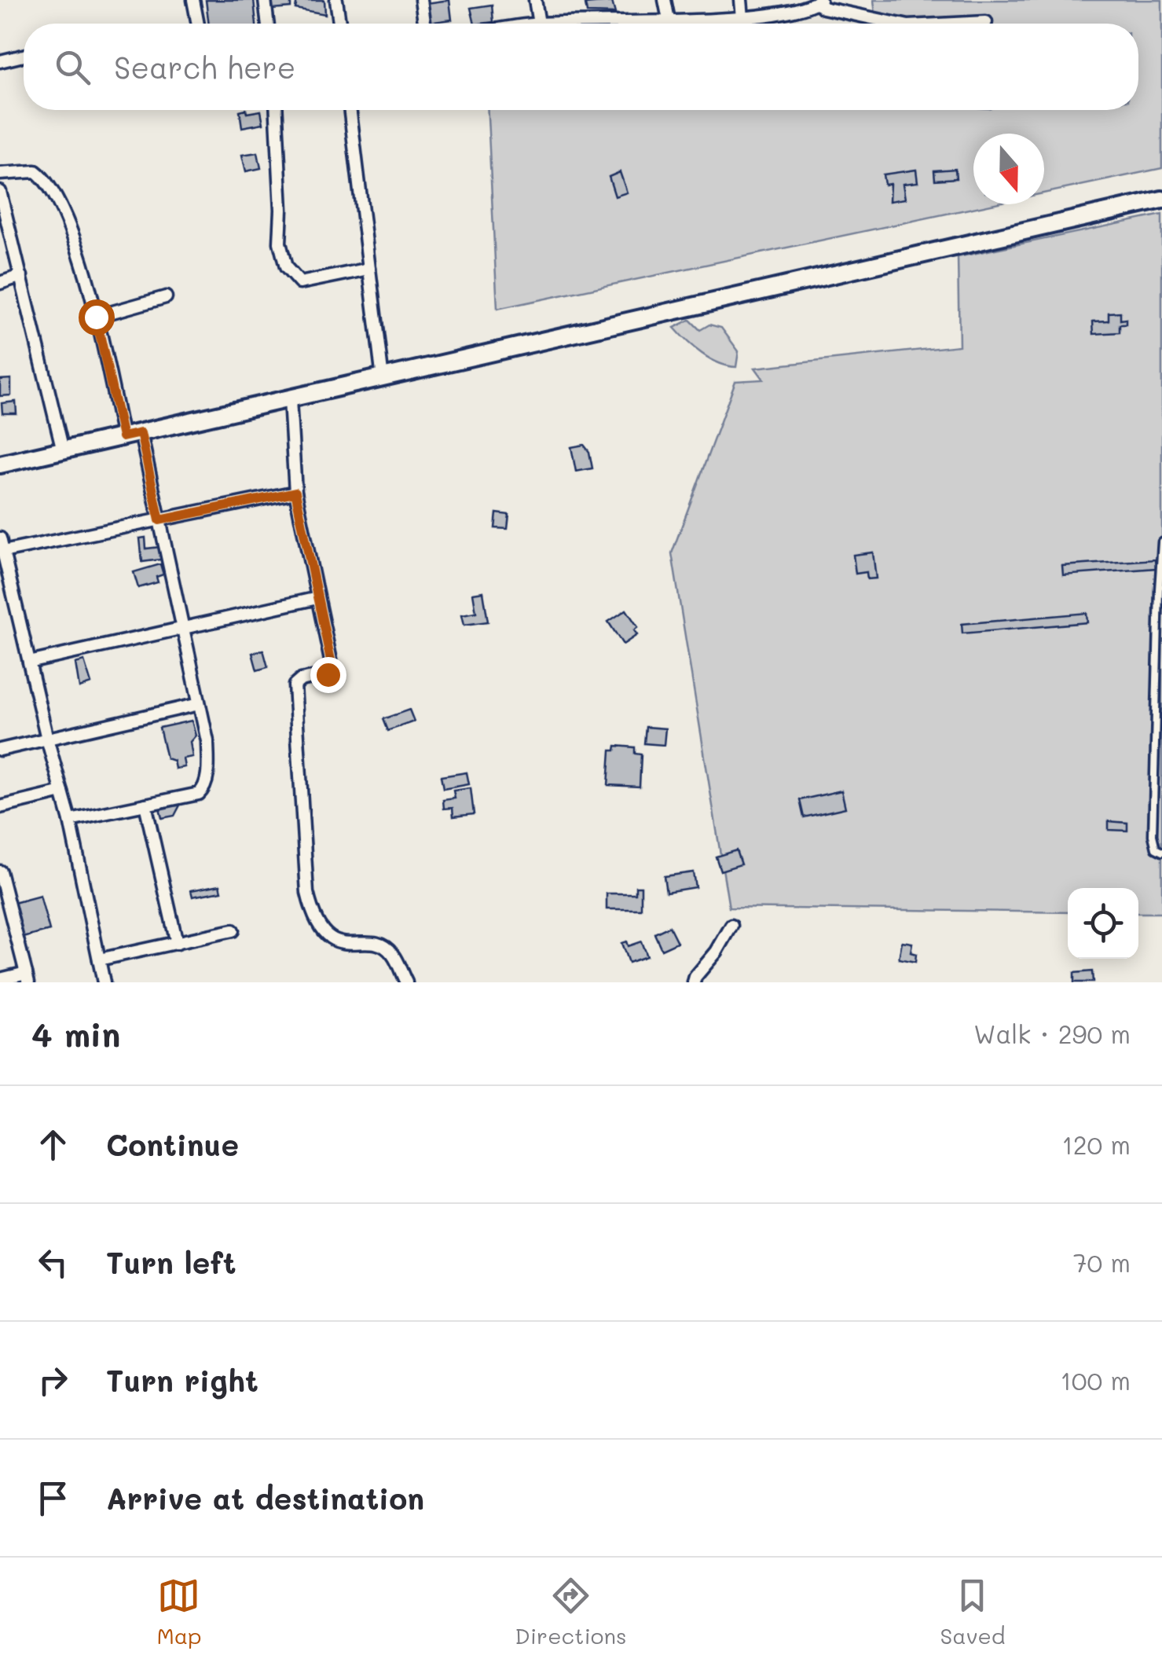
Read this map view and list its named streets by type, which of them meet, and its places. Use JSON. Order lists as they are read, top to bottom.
{
  "north": "bottom",
  "page": {
    "search": "Search here",
    "heading": ["4 min", "Walk · 290 m"],
    "list": [
      ["Continue", "120 m"],
      ["Turn left", "70 m"],
      ["Turn right", "100 m"],
      "Arrive at destination"
    ],
    "nav": ["Map", "Directions", "Saved"]
  }
}
